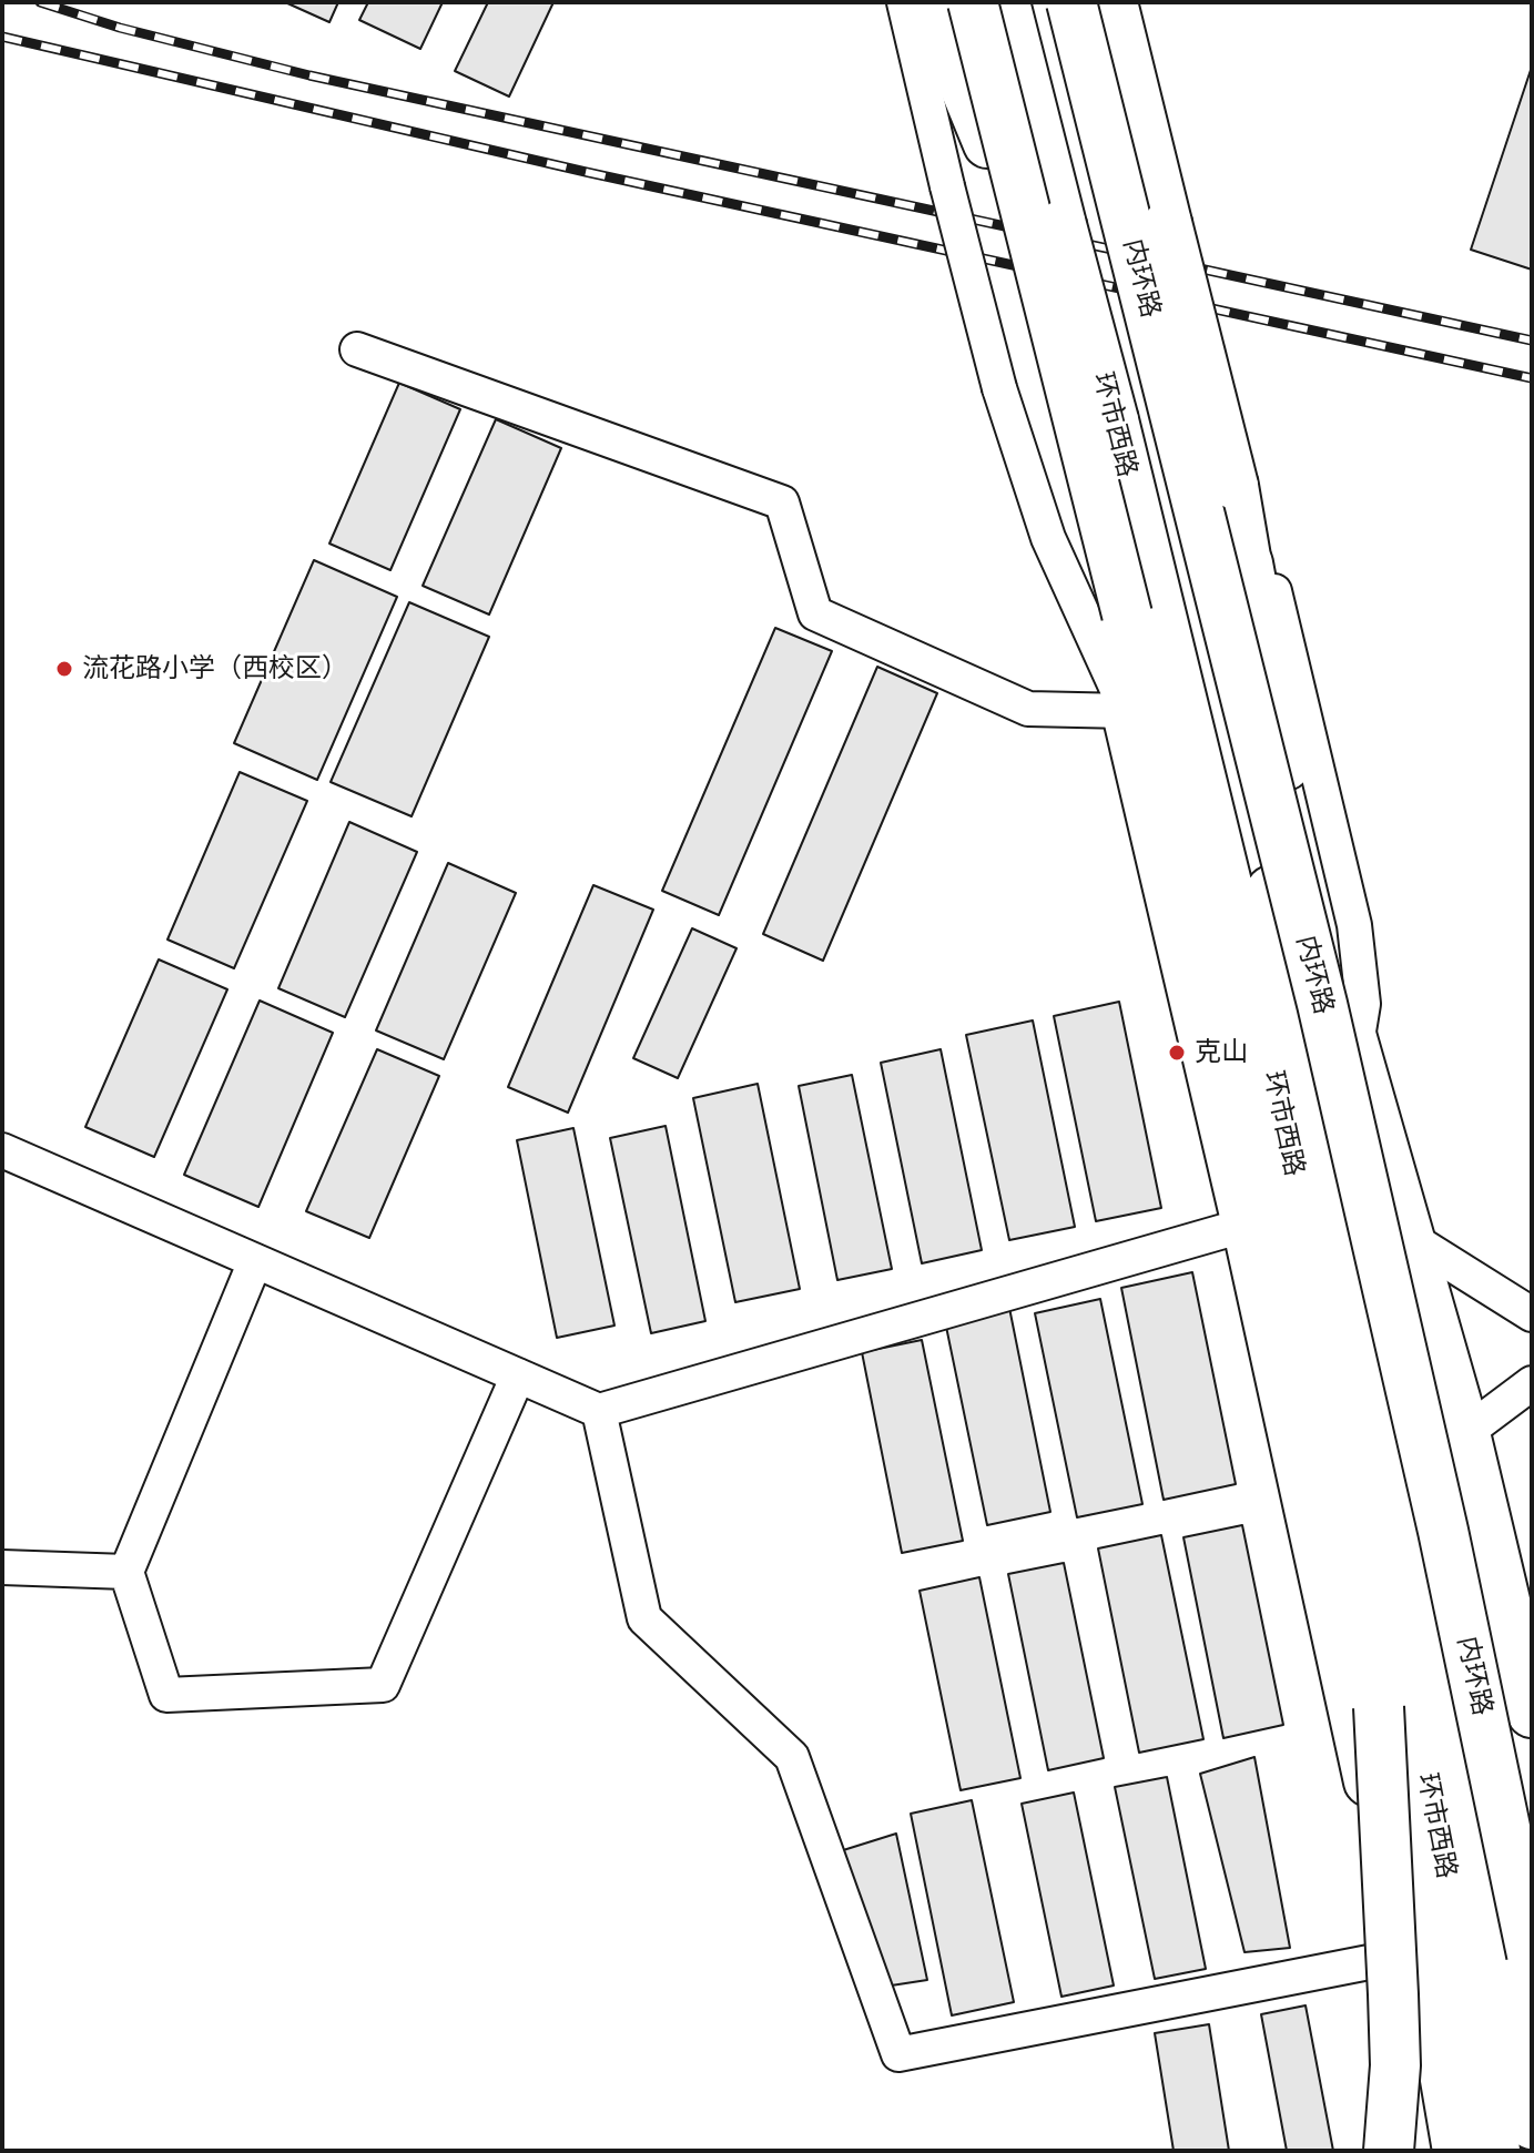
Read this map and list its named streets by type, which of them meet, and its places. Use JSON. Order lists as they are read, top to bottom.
{
  "streets": {
    "main road": ["内环路", "环市西路"]
  },
  "places": ["流花路小学（西校区）", "克山"]
}
